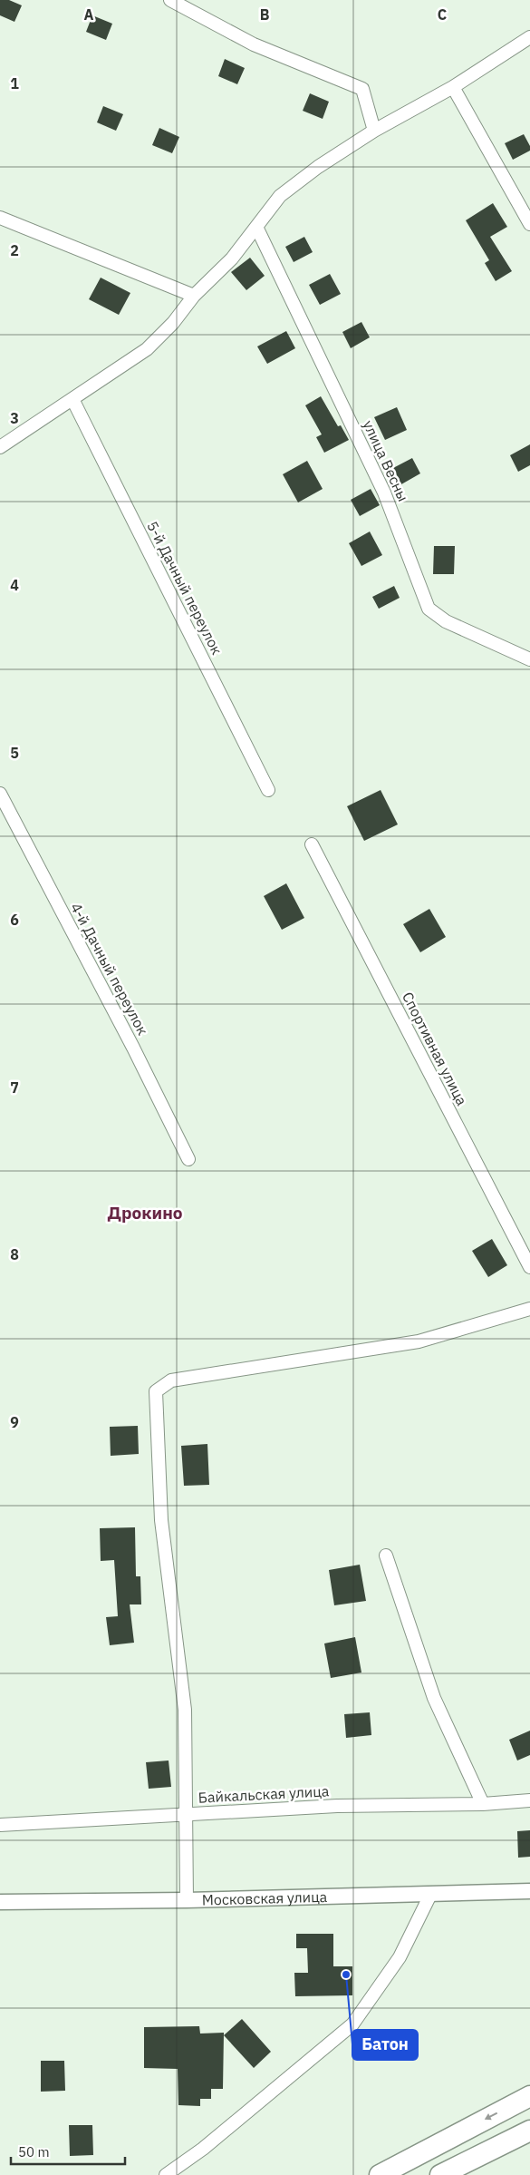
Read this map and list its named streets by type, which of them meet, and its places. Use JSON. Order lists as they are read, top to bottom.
{
  "streets": {
    "street": [
      "улица Весны",
      "5-й Дачный переулок",
      "4-й Дачный переулок",
      "Спортивная улица",
      "Байкальская улица",
      "Московская улица"
    ]
  },
  "districts": ["Дрокино"],
  "places": ["Батон"],
  "scale_bar": "50 m",
  "grid": {
    "columns": ["A", "B", "C"],
    "rows": [
      "1",
      "2",
      "3",
      "4",
      "5",
      "6",
      "7",
      "8",
      "9"
    ]
  }
}
